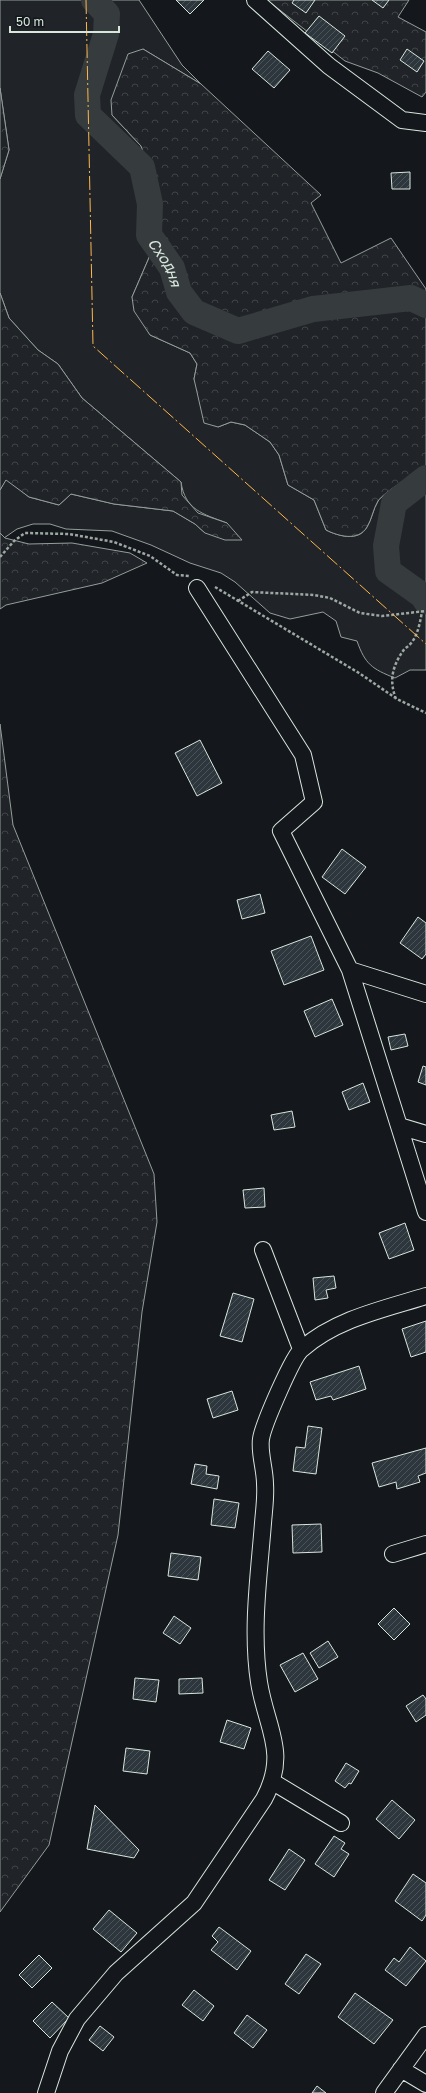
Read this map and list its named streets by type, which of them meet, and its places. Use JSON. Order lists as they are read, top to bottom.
{
  "water": ["Сходня"],
  "scale_bar": "50 m"
}
